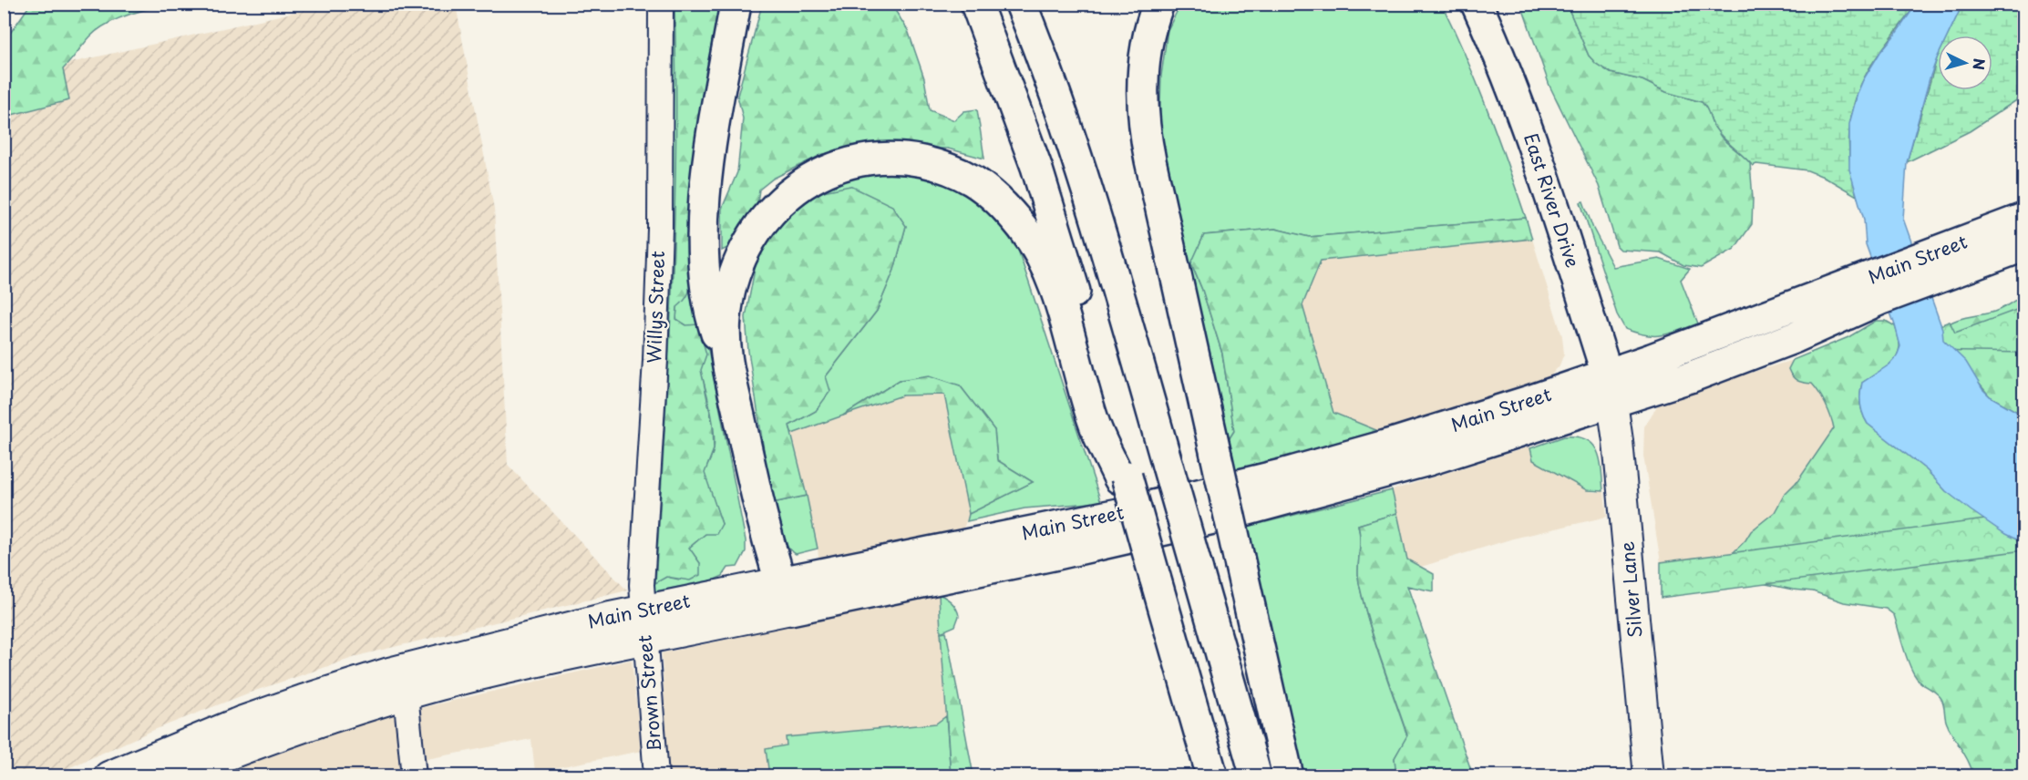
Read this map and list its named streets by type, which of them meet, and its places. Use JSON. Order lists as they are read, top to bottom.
{
  "streets": {
    "highway": ["East River Drive", "Main Street"],
    "main road": ["Silver Lane"],
    "street": ["Willys Street", "Brown Street"]
  },
  "crossings": [
    ["East River Drive", "Main Street"],
    ["East River Drive", "Silver Lane"],
    ["Main Street", "Willys Street"],
    ["Main Street", "Silver Lane"],
    ["Main Street", "Brown Street"],
    ["Willys Street", "Brown Street"]
  ],
  "north": "right"
}
